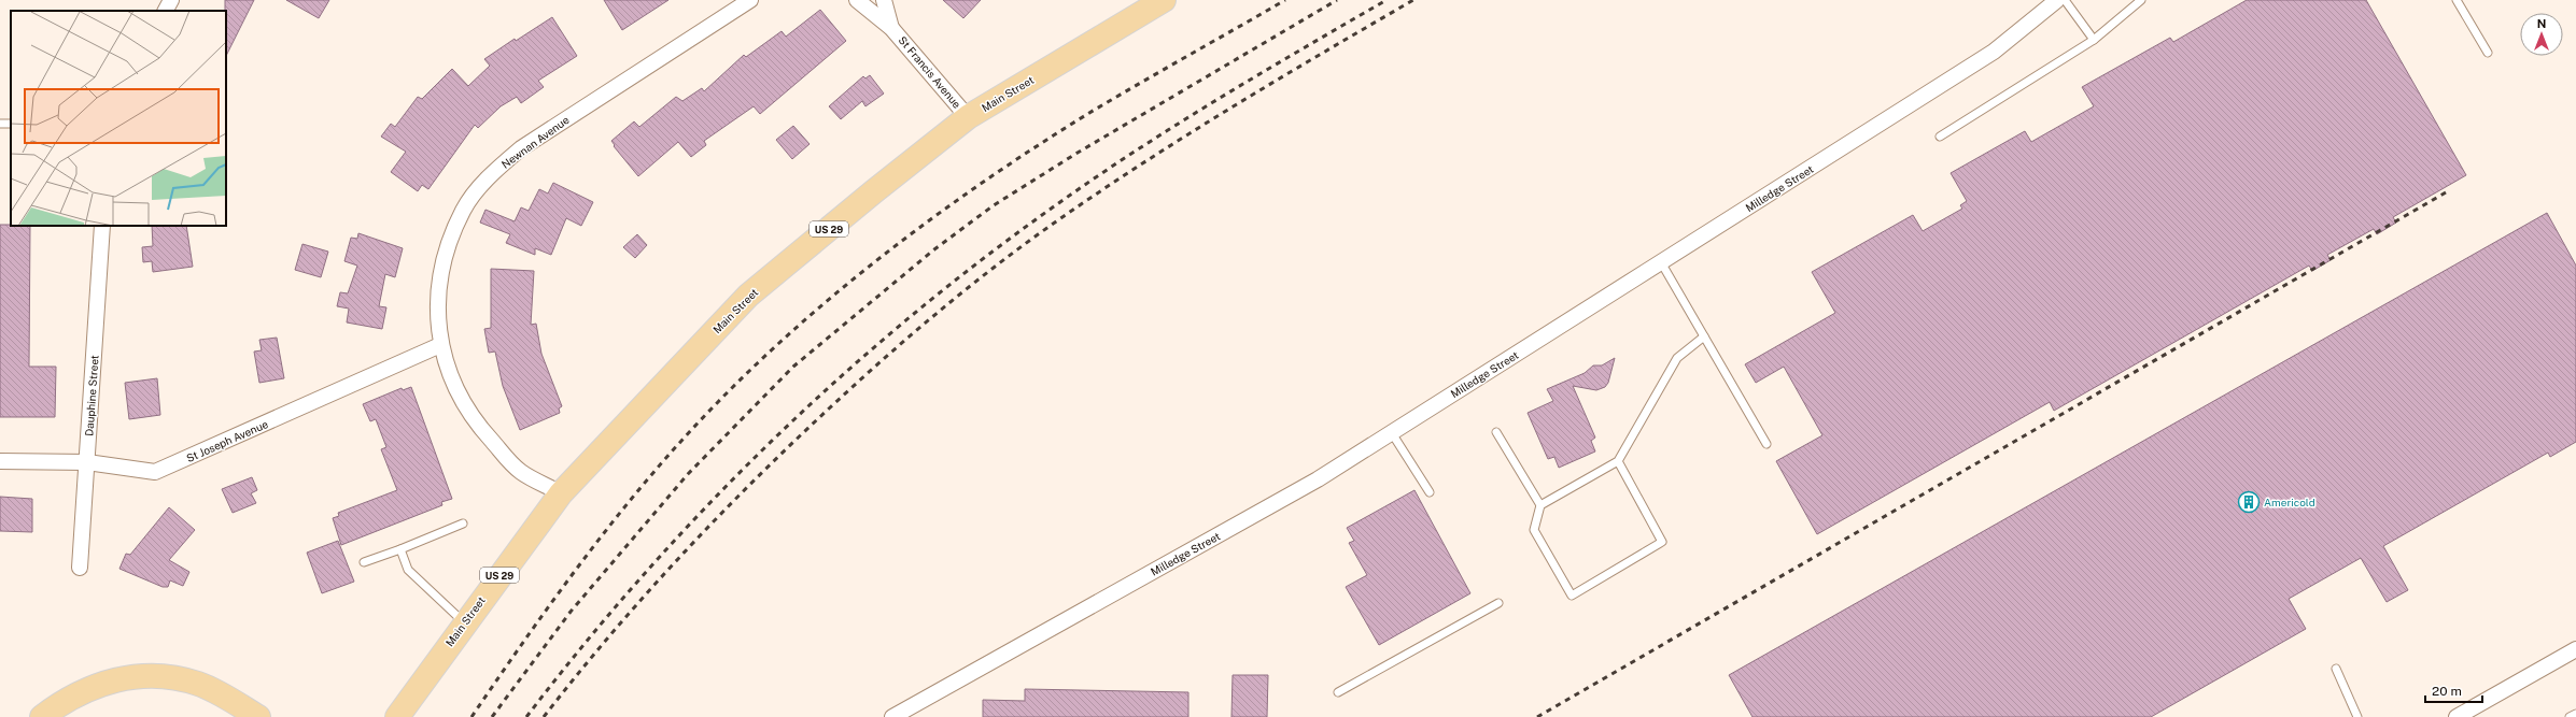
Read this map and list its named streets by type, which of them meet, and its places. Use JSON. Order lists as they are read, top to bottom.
{
  "streets": {
    "main road": ["Main Street", "US 29"],
    "street": [
      "St Francis Avenue",
      "Newnan Avenue",
      "Milledge Street",
      "Dauphine Street",
      "St Joseph Avenue"
    ]
  },
  "crossings": [
    ["St Francis Avenue", "Main Street"],
    ["Main Street", "Newnan Avenue"],
    ["Newnan Avenue", "St Joseph Avenue"],
    ["Dauphine Street", "St Joseph Avenue"]
  ],
  "places": {
    "building": ["Americold"]
  },
  "scale_bar": "20 m",
  "north": "top"
}
